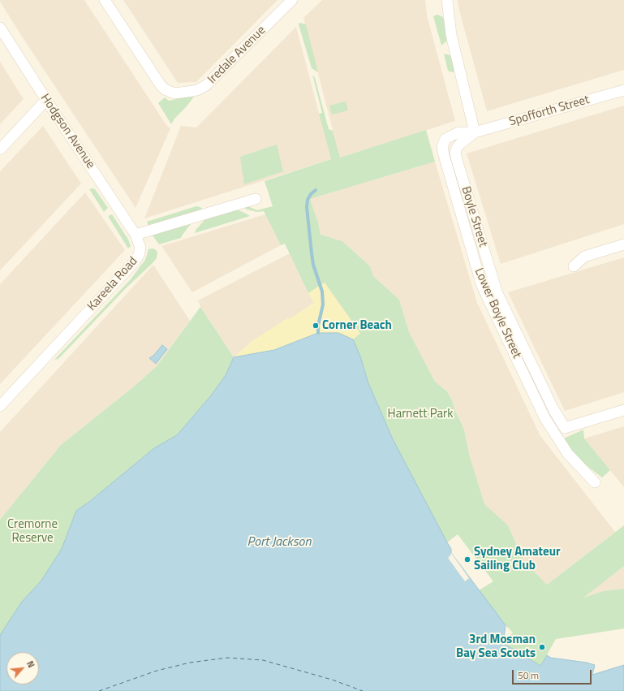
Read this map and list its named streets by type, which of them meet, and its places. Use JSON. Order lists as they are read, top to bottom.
{
  "streets": {
    "street": [
      "Iredale Avenue",
      "Spofforth Street",
      "Hodgson Avenue",
      "Boyle Street",
      "Kareela Road",
      "Lower Boyle Street"
    ]
  },
  "crossings": [
    ["Spofforth Street", "Boyle Street"],
    ["Spofforth Street", "Lower Boyle Street"],
    ["Hodgson Avenue", "Kareela Road"],
    ["Boyle Street", "Lower Boyle Street"]
  ],
  "water": ["Port Jackson"],
  "parks": ["Harnett Park", "Cremorne Reserve"],
  "places": ["Corner Beach", "Sydney Amateur Sailing Club", "3rd Mosman Bay Sea Scouts"],
  "scale_bar": "50 m",
  "north": "top right"
}
